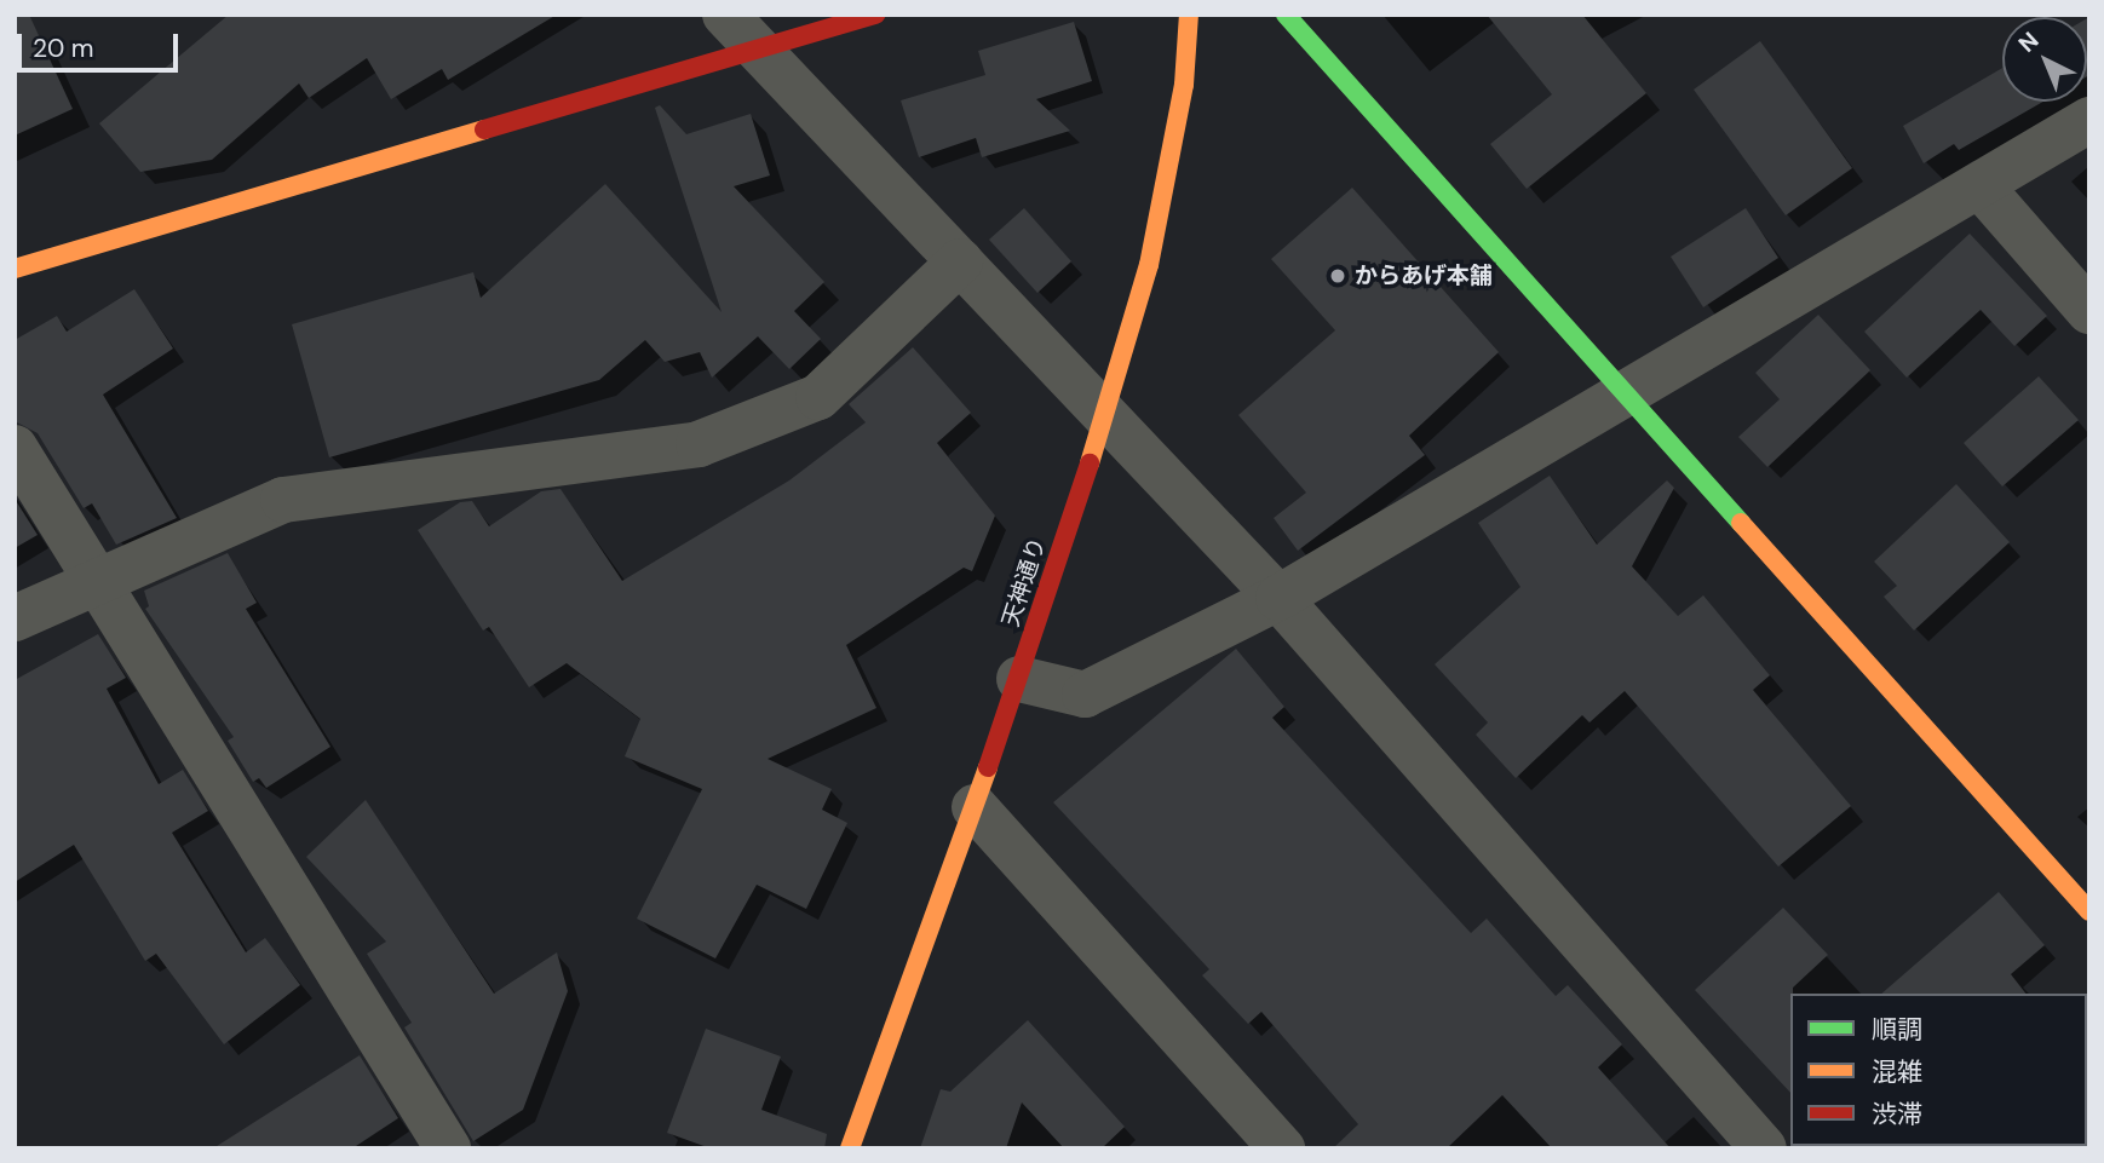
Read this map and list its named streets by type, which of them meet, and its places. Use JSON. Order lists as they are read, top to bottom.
{
  "streets": {
    "street": ["天神通り"]
  },
  "places": ["からあげ本舗"],
  "legend": ["順調", "混雑", "渋滞"],
  "scale_bar": "20 m",
  "north": "top left"
}
